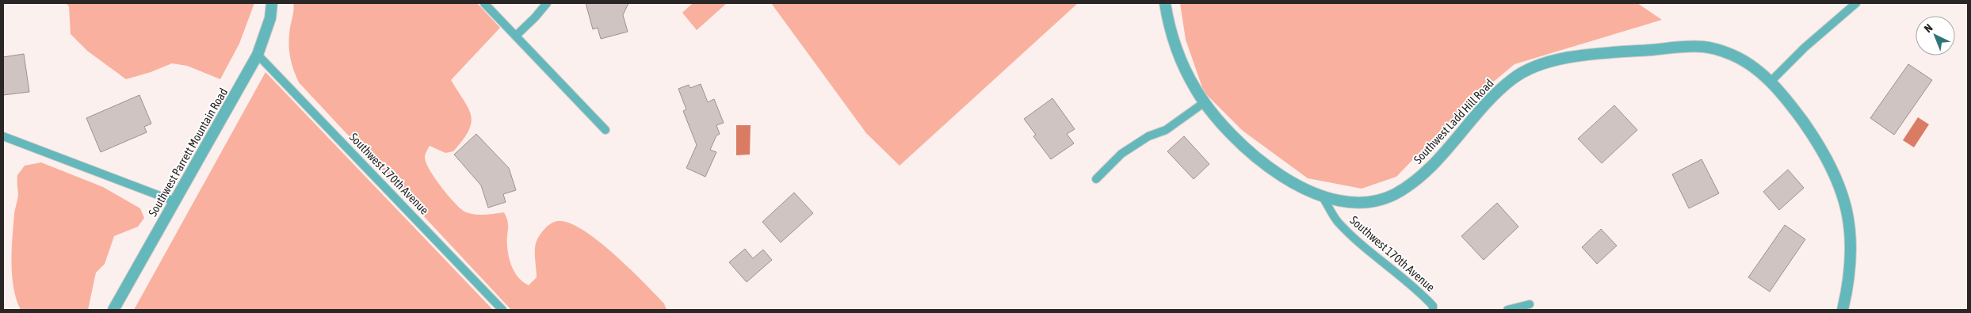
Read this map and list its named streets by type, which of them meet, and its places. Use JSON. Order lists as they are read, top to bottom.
{
  "streets": {
    "street": ["Southwest Ladd Hill Road", "Southwest Parrett Mountain Road"],
    "lane": ["Southwest 170th Avenue"]
  },
  "crossings": [
    ["Southwest Ladd Hill Road", "Southwest 170th Avenue"],
    ["Southwest Parrett Mountain Road", "Southwest 170th Avenue"]
  ],
  "north": "top left"
}
